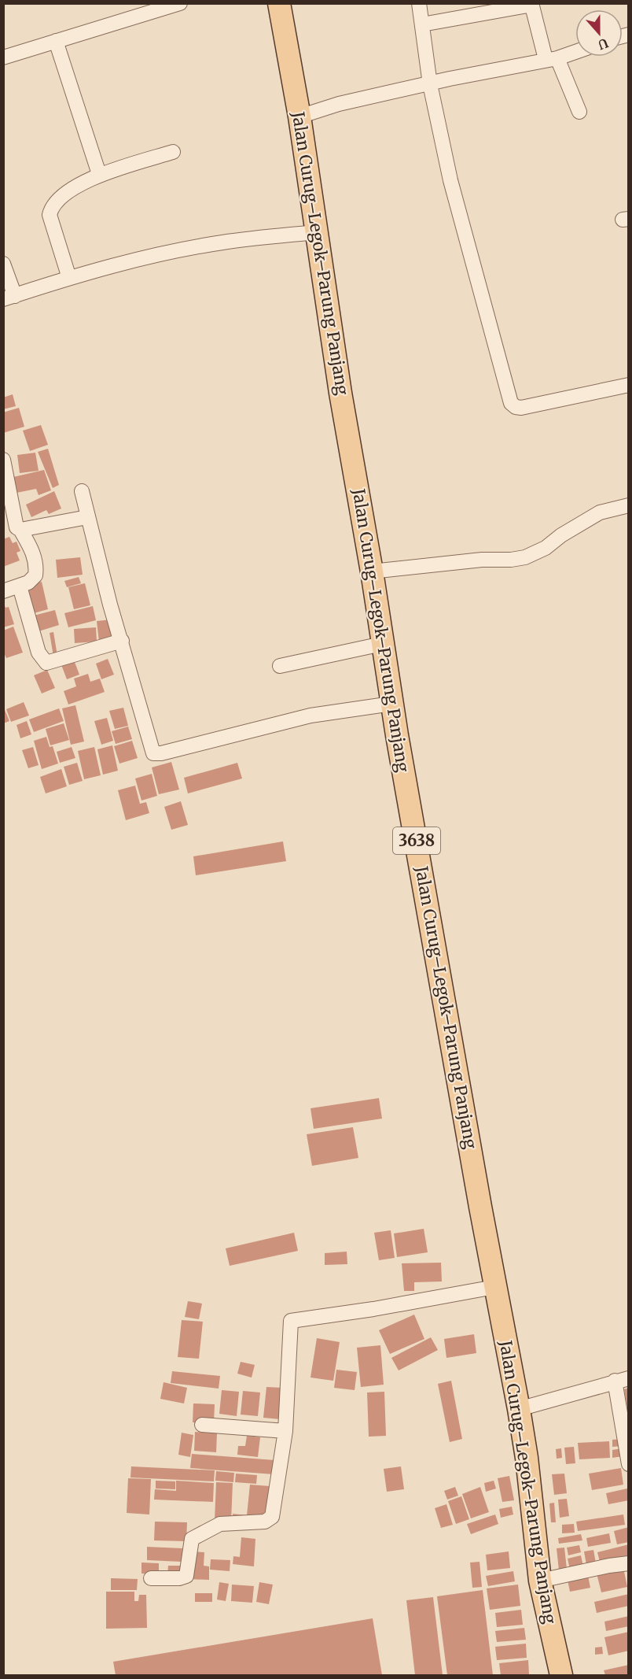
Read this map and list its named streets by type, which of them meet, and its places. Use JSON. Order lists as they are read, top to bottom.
{
  "streets": {
    "main road": ["Jalan Curug–Legok–Parung Panjang", "3638"]
  },
  "north": "bottom"
}
